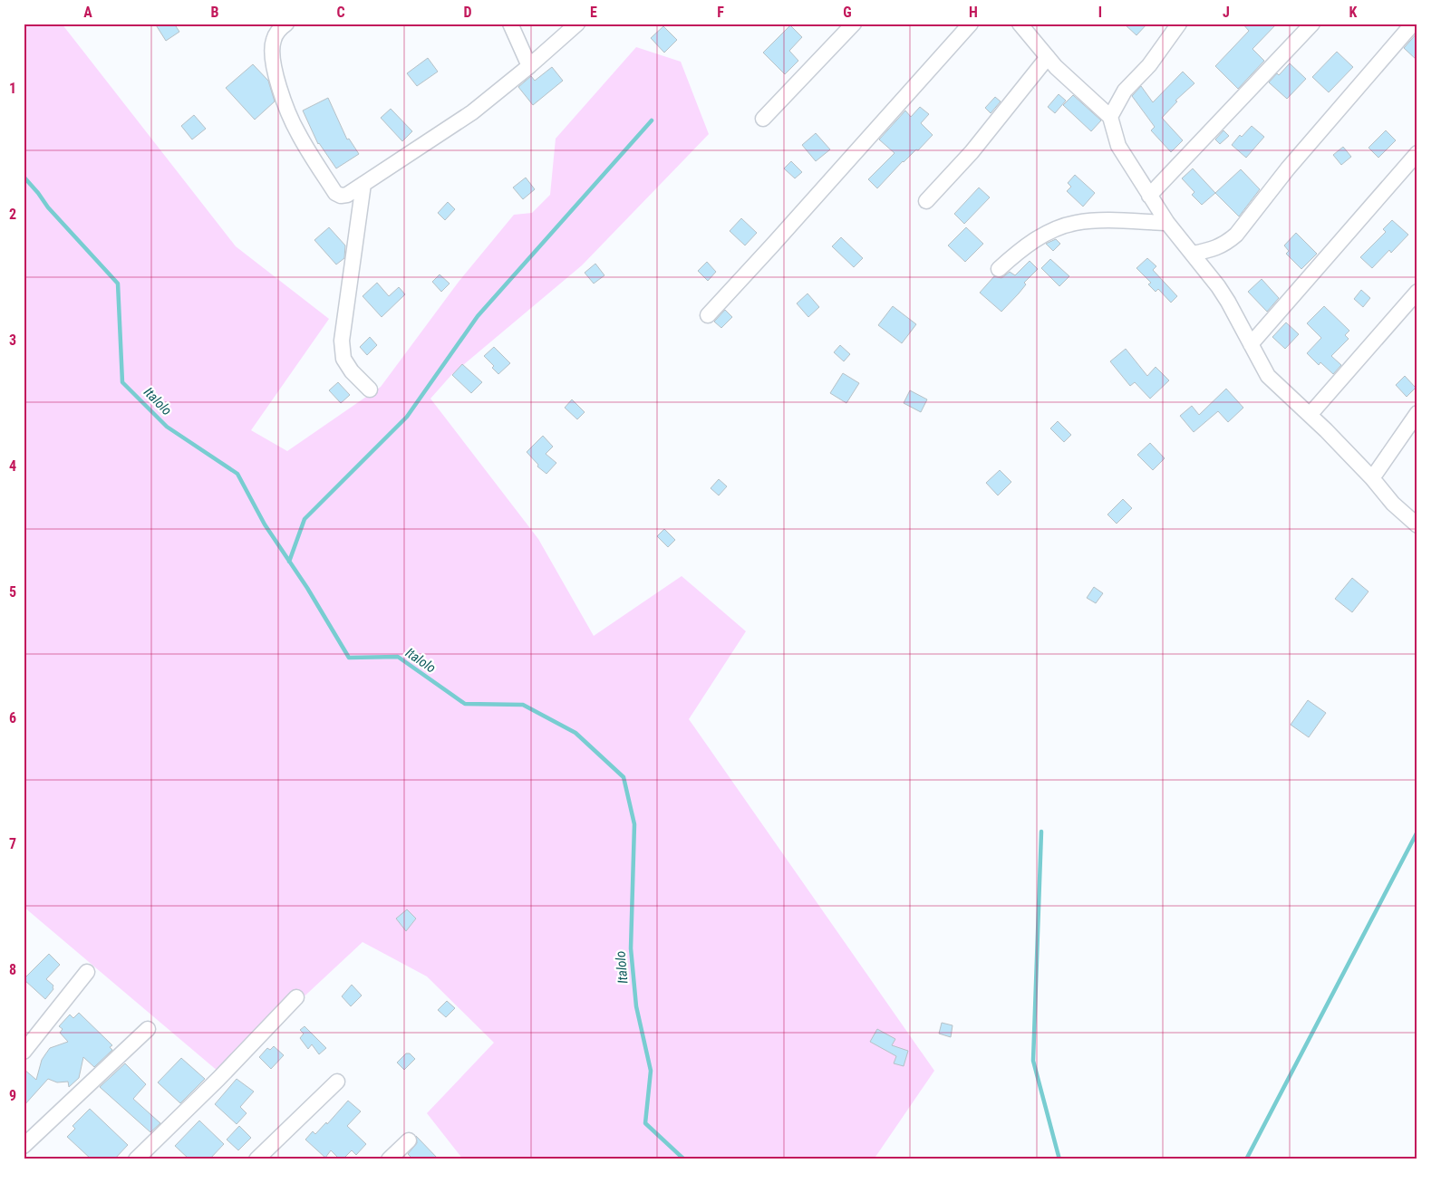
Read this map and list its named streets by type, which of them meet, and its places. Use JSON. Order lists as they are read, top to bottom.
{
  "water": ["Italolo"],
  "grid": {
    "columns": [
      "A",
      "B",
      "C",
      "D",
      "E",
      "F",
      "G",
      "H",
      "I",
      "J",
      "K"
    ],
    "rows": [
      "1",
      "2",
      "3",
      "4",
      "5",
      "6",
      "7",
      "8",
      "9"
    ]
  }
}
